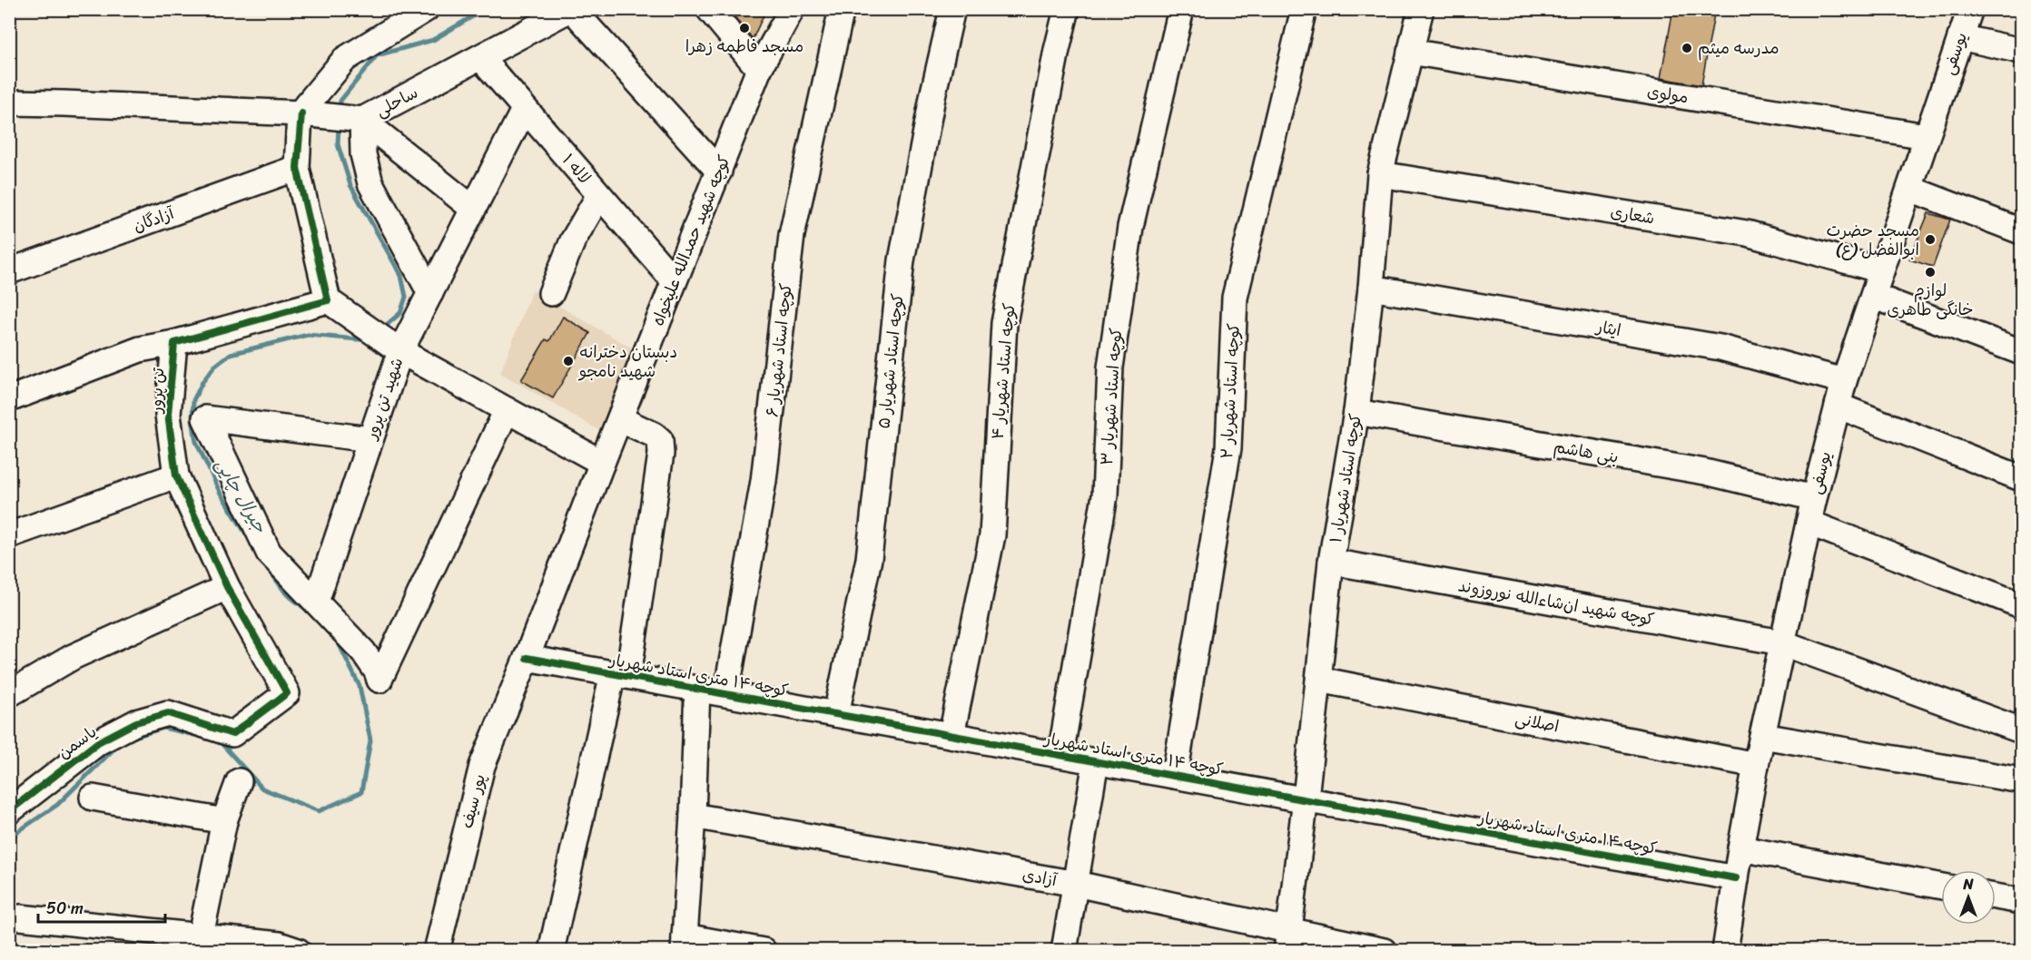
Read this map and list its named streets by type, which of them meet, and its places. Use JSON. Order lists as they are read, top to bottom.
{
  "streets": {
    "street": [
      "یوسفی",
      "مولوی",
      "ساحلی",
      "لاله ۱",
      "شعاری",
      "آزادگان",
      "کوچه شهید حمدالله علیخواه",
      "ایثار",
      "کوچه استاد شهریار ۶",
      "کوچه استاد شهریار ۵",
      "کوچه استاد شهریار ۴",
      "تن پرور",
      "کوچه استاد شهریار ۲",
      "کوچه استاد شهریار ۳",
      "شهید تن پرور",
      "بنی هاشم",
      "کوچه استاد شهریار ۱",
      "کوچه شهید ان‌شاءالله نوروزوند",
      "کوچه ۱۴ متری استاد شهریار",
      "اصلانی",
      "یاسمن",
      "پور سیف",
      "آزادی"
    ]
  },
  "crossings": [
    ["یوسفی", "مولوی"],
    ["یوسفی", "شعاری"],
    ["یوسفی", "ایثار"],
    ["یوسفی", "بنی هاشم"],
    ["یوسفی", "کوچه شهید ان‌شاءالله نوروزوند"],
    ["یوسفی", "کوچه ۱۴ متری استاد شهریار"],
    ["یوسفی", "اصلانی"],
    ["مولوی", "کوچه استاد شهریار ۱"],
    ["ساحلی", "لاله ۱"],
    ["لاله ۱", "کوچه شهید حمدالله علیخواه"],
    ["شعاری", "کوچه استاد شهریار ۱"],
    ["کوچه شهید حمدالله علیخواه", "شهید تن پرور"],
    ["کوچه شهید حمدالله علیخواه", "کوچه ۱۴ متری استاد شهریار"],
    ["کوچه شهید حمدالله علیخواه", "پور سیف"],
    ["ایثار", "کوچه استاد شهریار ۱"],
    ["کوچه استاد شهریار ۶", "کوچه ۱۴ متری استاد شهریار"],
    ["کوچه استاد شهریار ۵", "کوچه ۱۴ متری استاد شهریار"],
    ["کوچه استاد شهریار ۴", "کوچه ۱۴ متری استاد شهریار"],
    ["تن پرور", "یاسمن"],
    ["کوچه استاد شهریار ۲", "کوچه ۱۴ متری استاد شهریار"],
    ["کوچه استاد شهریار ۳", "کوچه ۱۴ متری استاد شهریار"],
    ["بنی هاشم", "کوچه استاد شهریار ۱"],
    ["کوچه استاد شهریار ۱", "کوچه شهید ان‌شاءالله نوروزوند"],
    ["کوچه استاد شهریار ۱", "کوچه ۱۴ متری استاد شهریار"],
    ["کوچه استاد شهریار ۱", "اصلانی"],
    ["کوچه استاد شهریار ۱", "آزادی"],
    ["کوچه ۱۴ متری استاد شهریار", "پور سیف"]
  ],
  "water": ["جیرال چایی"],
  "places": [
    "مسجد فاطمه زهرا",
    "مدرسه میثم",
    "مسجد حضرت ابوالفضل (ع)",
    "لوازم خانگی طاهری",
    "دبستان دخترانه شهید نامجو"
  ],
  "scale_bar": "50 m",
  "north": "top"
}
